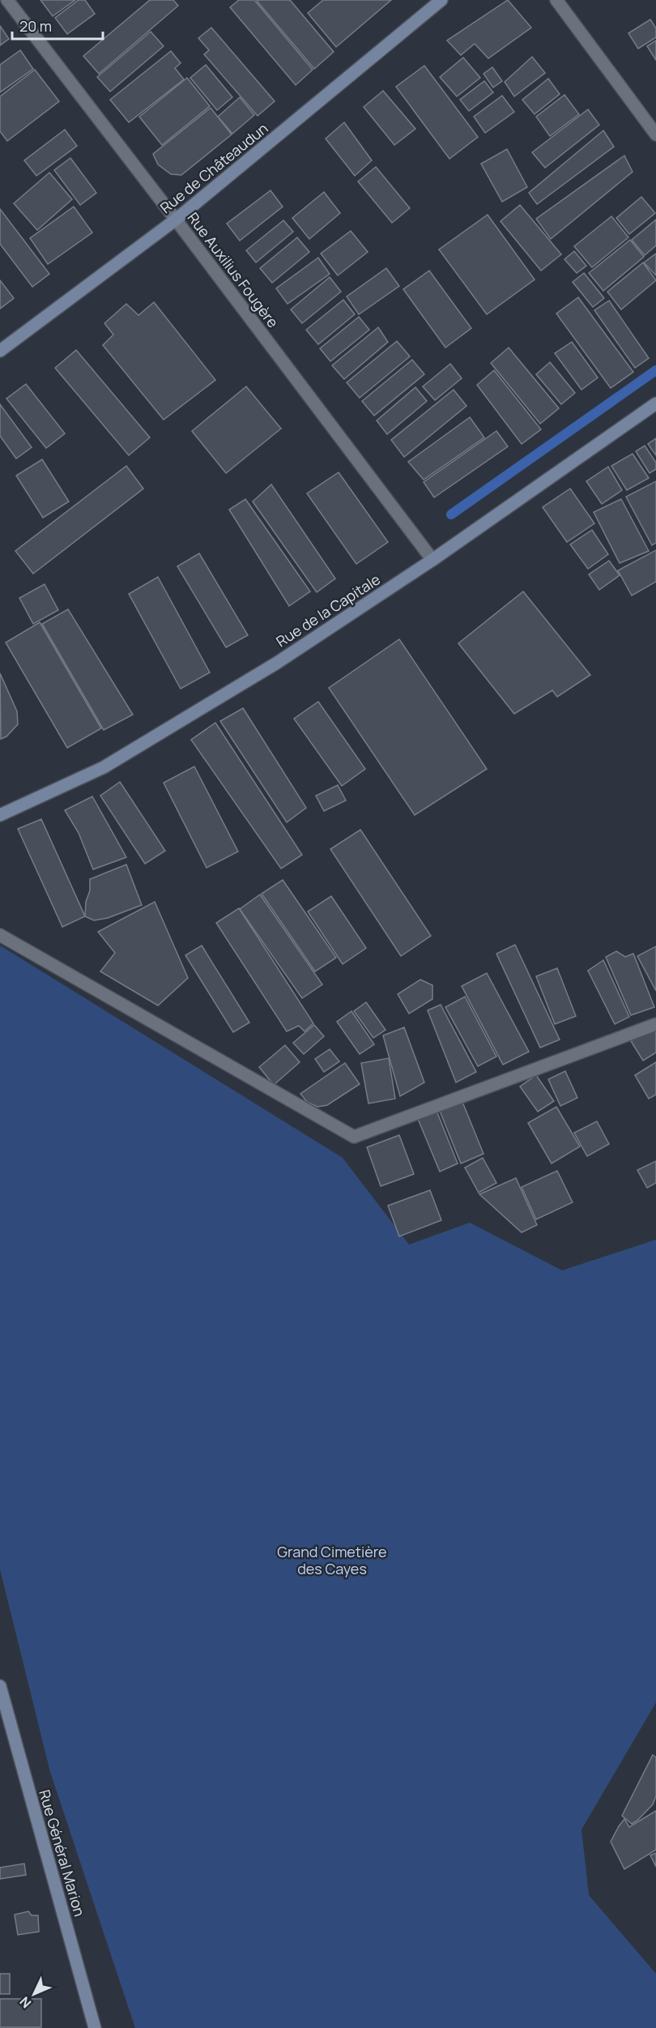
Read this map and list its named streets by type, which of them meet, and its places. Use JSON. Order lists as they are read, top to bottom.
{
  "streets": {
    "street": [
      "Rue de Châteaudun",
      "Rue Auxilius Fougère",
      "Rue de la Capitale",
      "Rue Général Marion"
    ]
  },
  "crossings": [
    ["Rue de Châteaudun", "Rue Auxilius Fougère"],
    ["Rue Auxilius Fougère", "Rue de la Capitale"]
  ],
  "parks": ["Grand Cimetière des Cayes"],
  "scale_bar": "20 m",
  "north": "bottom left"
}
